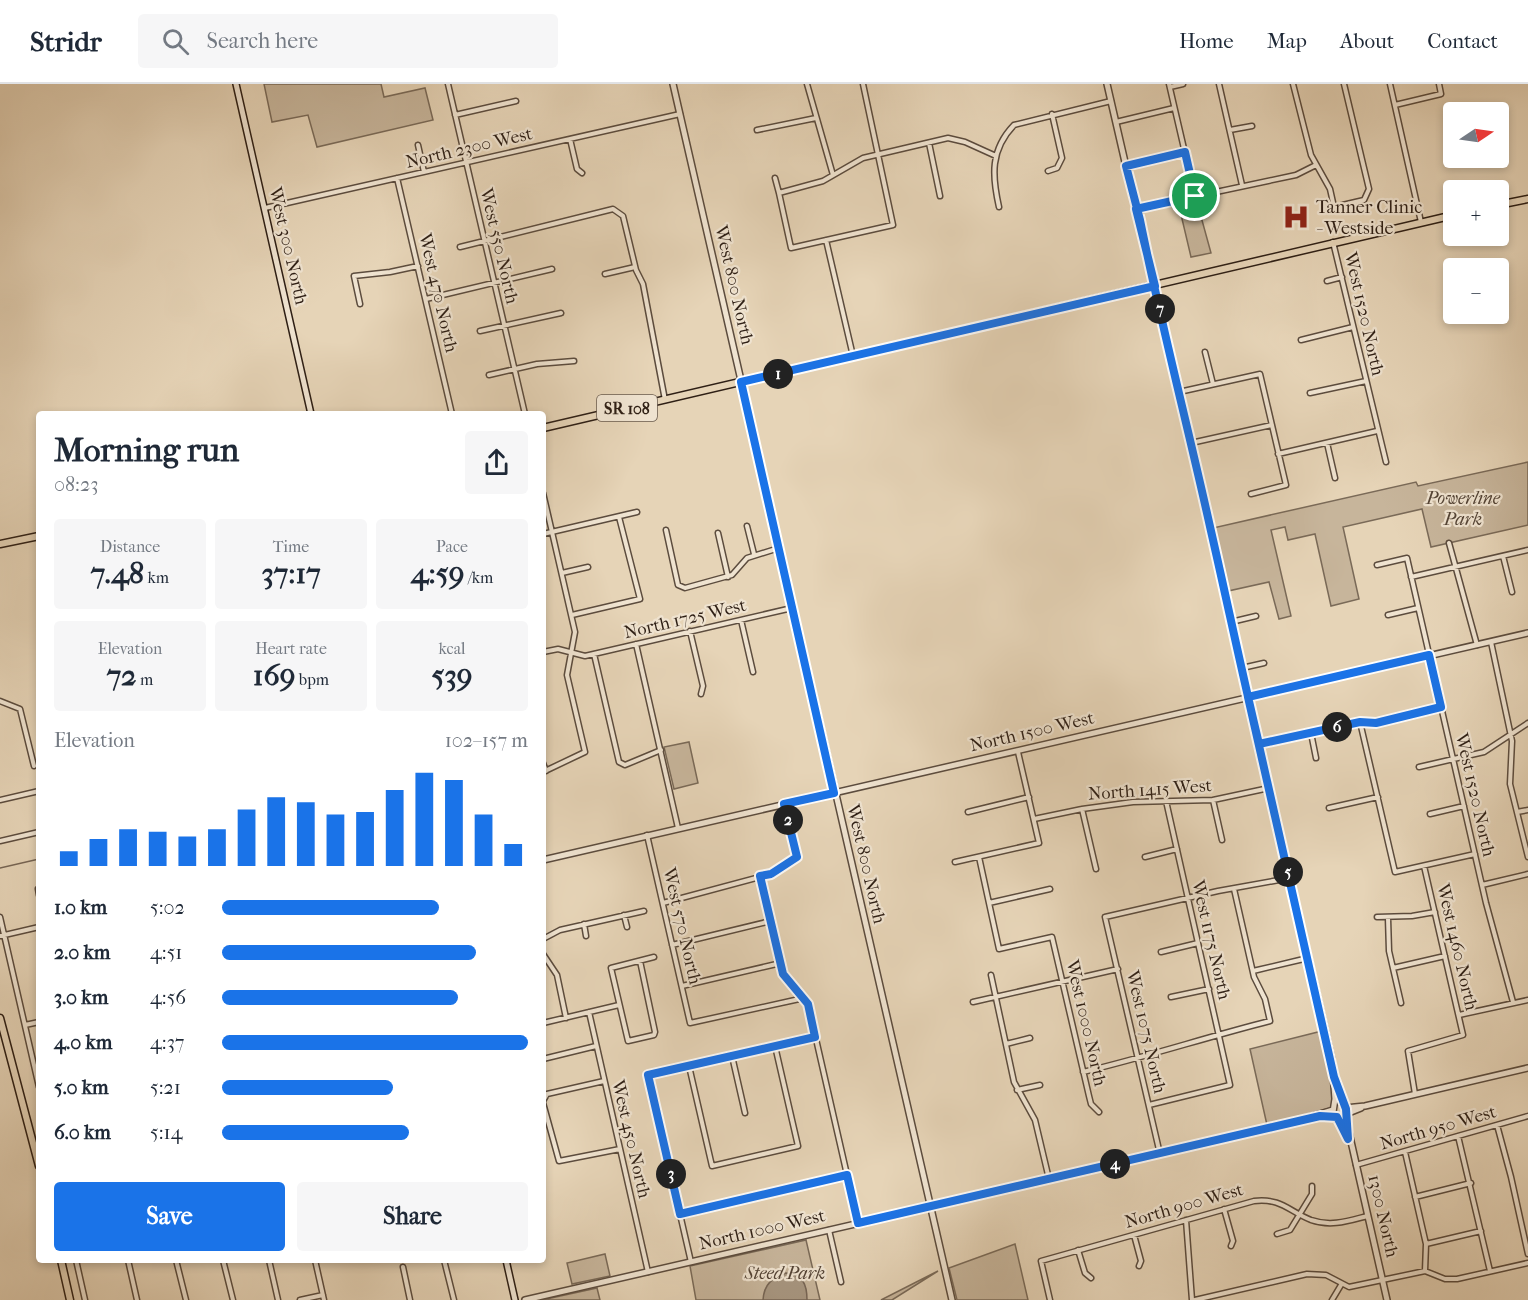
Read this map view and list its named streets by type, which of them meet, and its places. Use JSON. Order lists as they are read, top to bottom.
{
  "streets": {
    "main road": ["SR 108"],
    "street": [
      "North 2300 West",
      "West 300 North",
      "West 550 North",
      "West 800 North",
      "West 470 North",
      "West 1520 North",
      "North 1725 West",
      "North 1500 West",
      "North 1415 West",
      "West 570 North",
      "West 1175 North",
      "West 1460 North",
      "West 1000 North",
      "West 1075 North",
      "North 950 West",
      "West 450 North",
      "North 900 West",
      "1300 North",
      "North 1000 West"
    ]
  },
  "crossings": [
    ["North 2300 West", "West 300 North"],
    ["North 2300 West", "West 550 North"],
    ["North 2300 West", "West 800 North"],
    ["North 2300 West", "West 470 North"],
    ["West 800 North", "SR 108"],
    ["West 800 North", "North 1725 West"],
    ["West 800 North", "North 1500 West"],
    ["West 800 North", "North 1000 West"],
    ["West 1520 North", "SR 108"],
    ["West 1520 North", "North 1500 West"],
    ["North 1500 West", "West 570 North"],
    ["North 1415 West", "West 1175 North"],
    ["West 1175 North", "West 1075 North"],
    ["West 1075 North", "North 1000 West"],
    ["North 950 West", "1300 North"],
    ["West 450 North", "North 1000 West"],
    ["North 900 West", "1300 North"],
    ["1300 North", "North 1000 West"]
  ],
  "parks": ["Powerline Park", "Steed Park"],
  "places": {
    "hospital": ["Tanner Clinic - Westside"]
  },
  "north": "right",
  "page": {
    "header": "Stridr",
    "search": "Search here",
    "nav": [
      "Home",
      "Map",
      "About",
      "Contact"
    ],
    "map_buttons": ["+", "−"],
    "pins": [
      "7",
      "1",
      "6",
      "2",
      "5",
      "4",
      "3"
    ],
    "heading": ["Morning run", "08:23"],
    "stats": [
      ["Distance", "7.48 km"],
      ["Time", "37:17"],
      ["Pace", "4:59 /km"],
      ["Elevation", "72 m"],
      ["Heart rate", "169 bpm"],
      ["kcal", "539"]
    ],
    "chart": ["Elevation", "102–157 m"],
    "list": [
      {
        "name": "1.0 km",
        "note": "5:02"
      },
      {
        "name": "2.0 km",
        "note": "4:51"
      },
      {
        "name": "3.0 km",
        "note": "4:56"
      },
      {
        "name": "4.0 km",
        "note": "4:37"
      },
      {
        "name": "5.0 km",
        "note": "5:21"
      },
      {
        "name": "6.0 km",
        "note": "5:14"
      }
    ],
    "buttons": ["Save", "Share"]
  }
}
